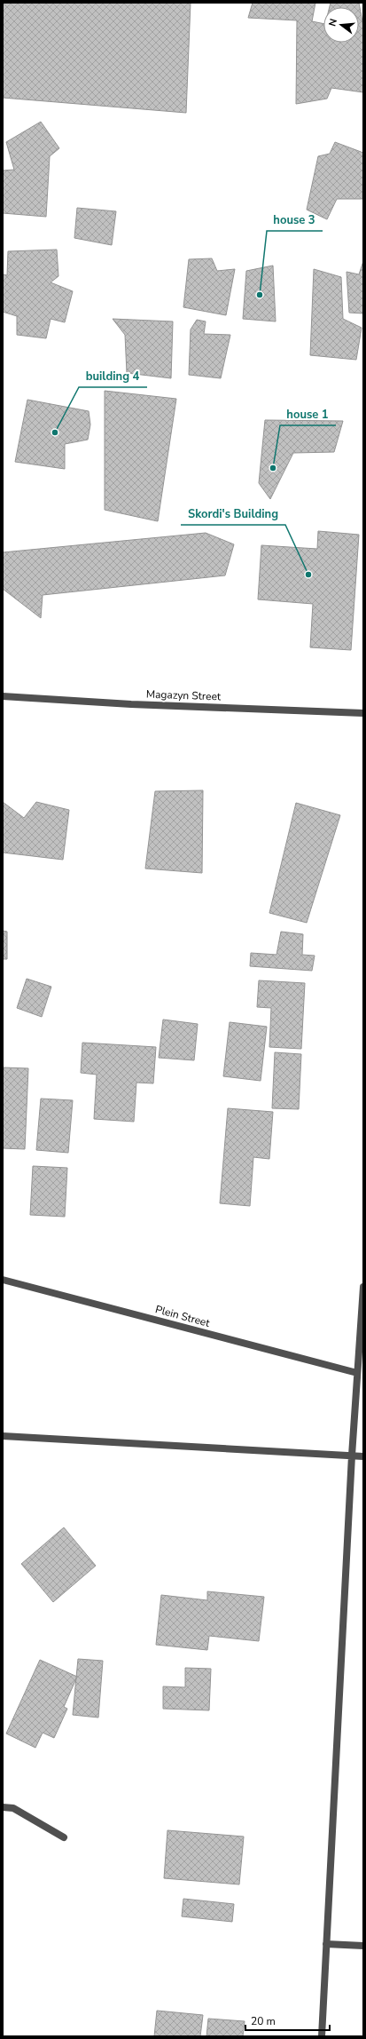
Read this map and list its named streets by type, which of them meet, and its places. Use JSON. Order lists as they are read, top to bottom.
{
  "streets": {
    "street": ["Magazyn Street", "Plein Street"]
  },
  "places": [
    "house 3",
    "building 4",
    "house 1",
    "Skordi's Building"
  ],
  "scale_bar": "20 m",
  "north": "left"
}
